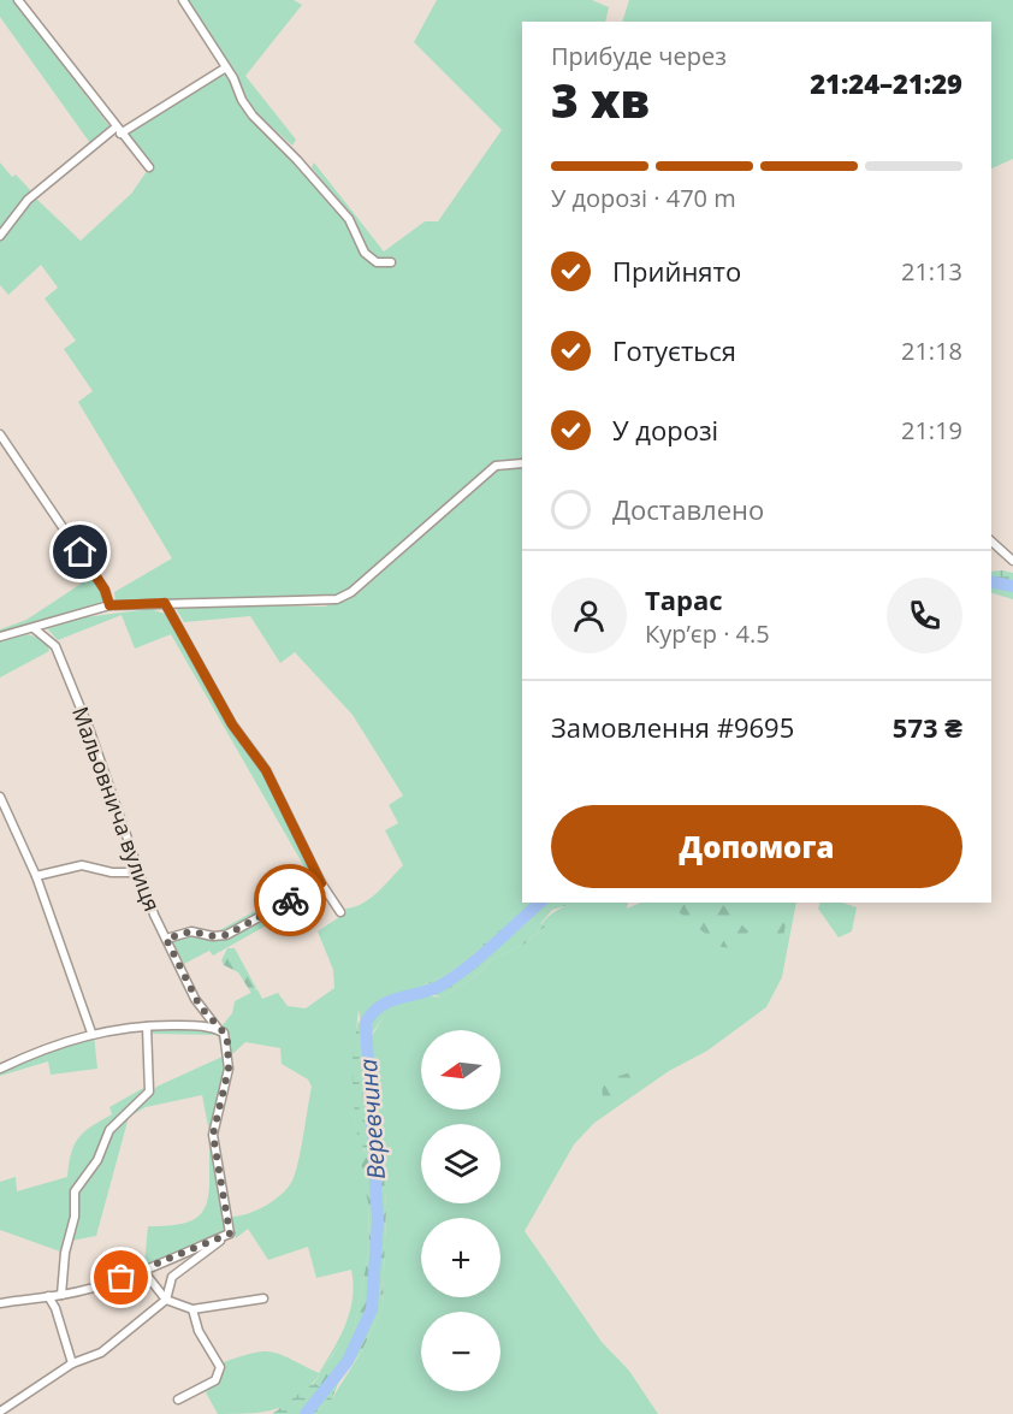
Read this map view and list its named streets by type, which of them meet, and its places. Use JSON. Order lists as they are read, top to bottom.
{
  "streets": {
    "street": ["Мальовнича вулиця"]
  },
  "water": ["Веревчина"],
  "north": "left",
  "page": {
    "heading": ["3 хв", "Прибуде через", "21:24–21:29"],
    "panel": [
      "Тарас",
      "Кур’єр · 4.5",
      "Замовлення #9695",
      "573 ₴"
    ],
    "bar": "У дорозі · 470 m",
    "list": [
      ["Прийнято", "21:13"],
      ["Готується", "21:18"],
      ["У дорозі", "21:19"],
      "Доставлено"
    ],
    "buttons": "Допомога",
    "map_buttons": ["+", "−"]
  }
}
